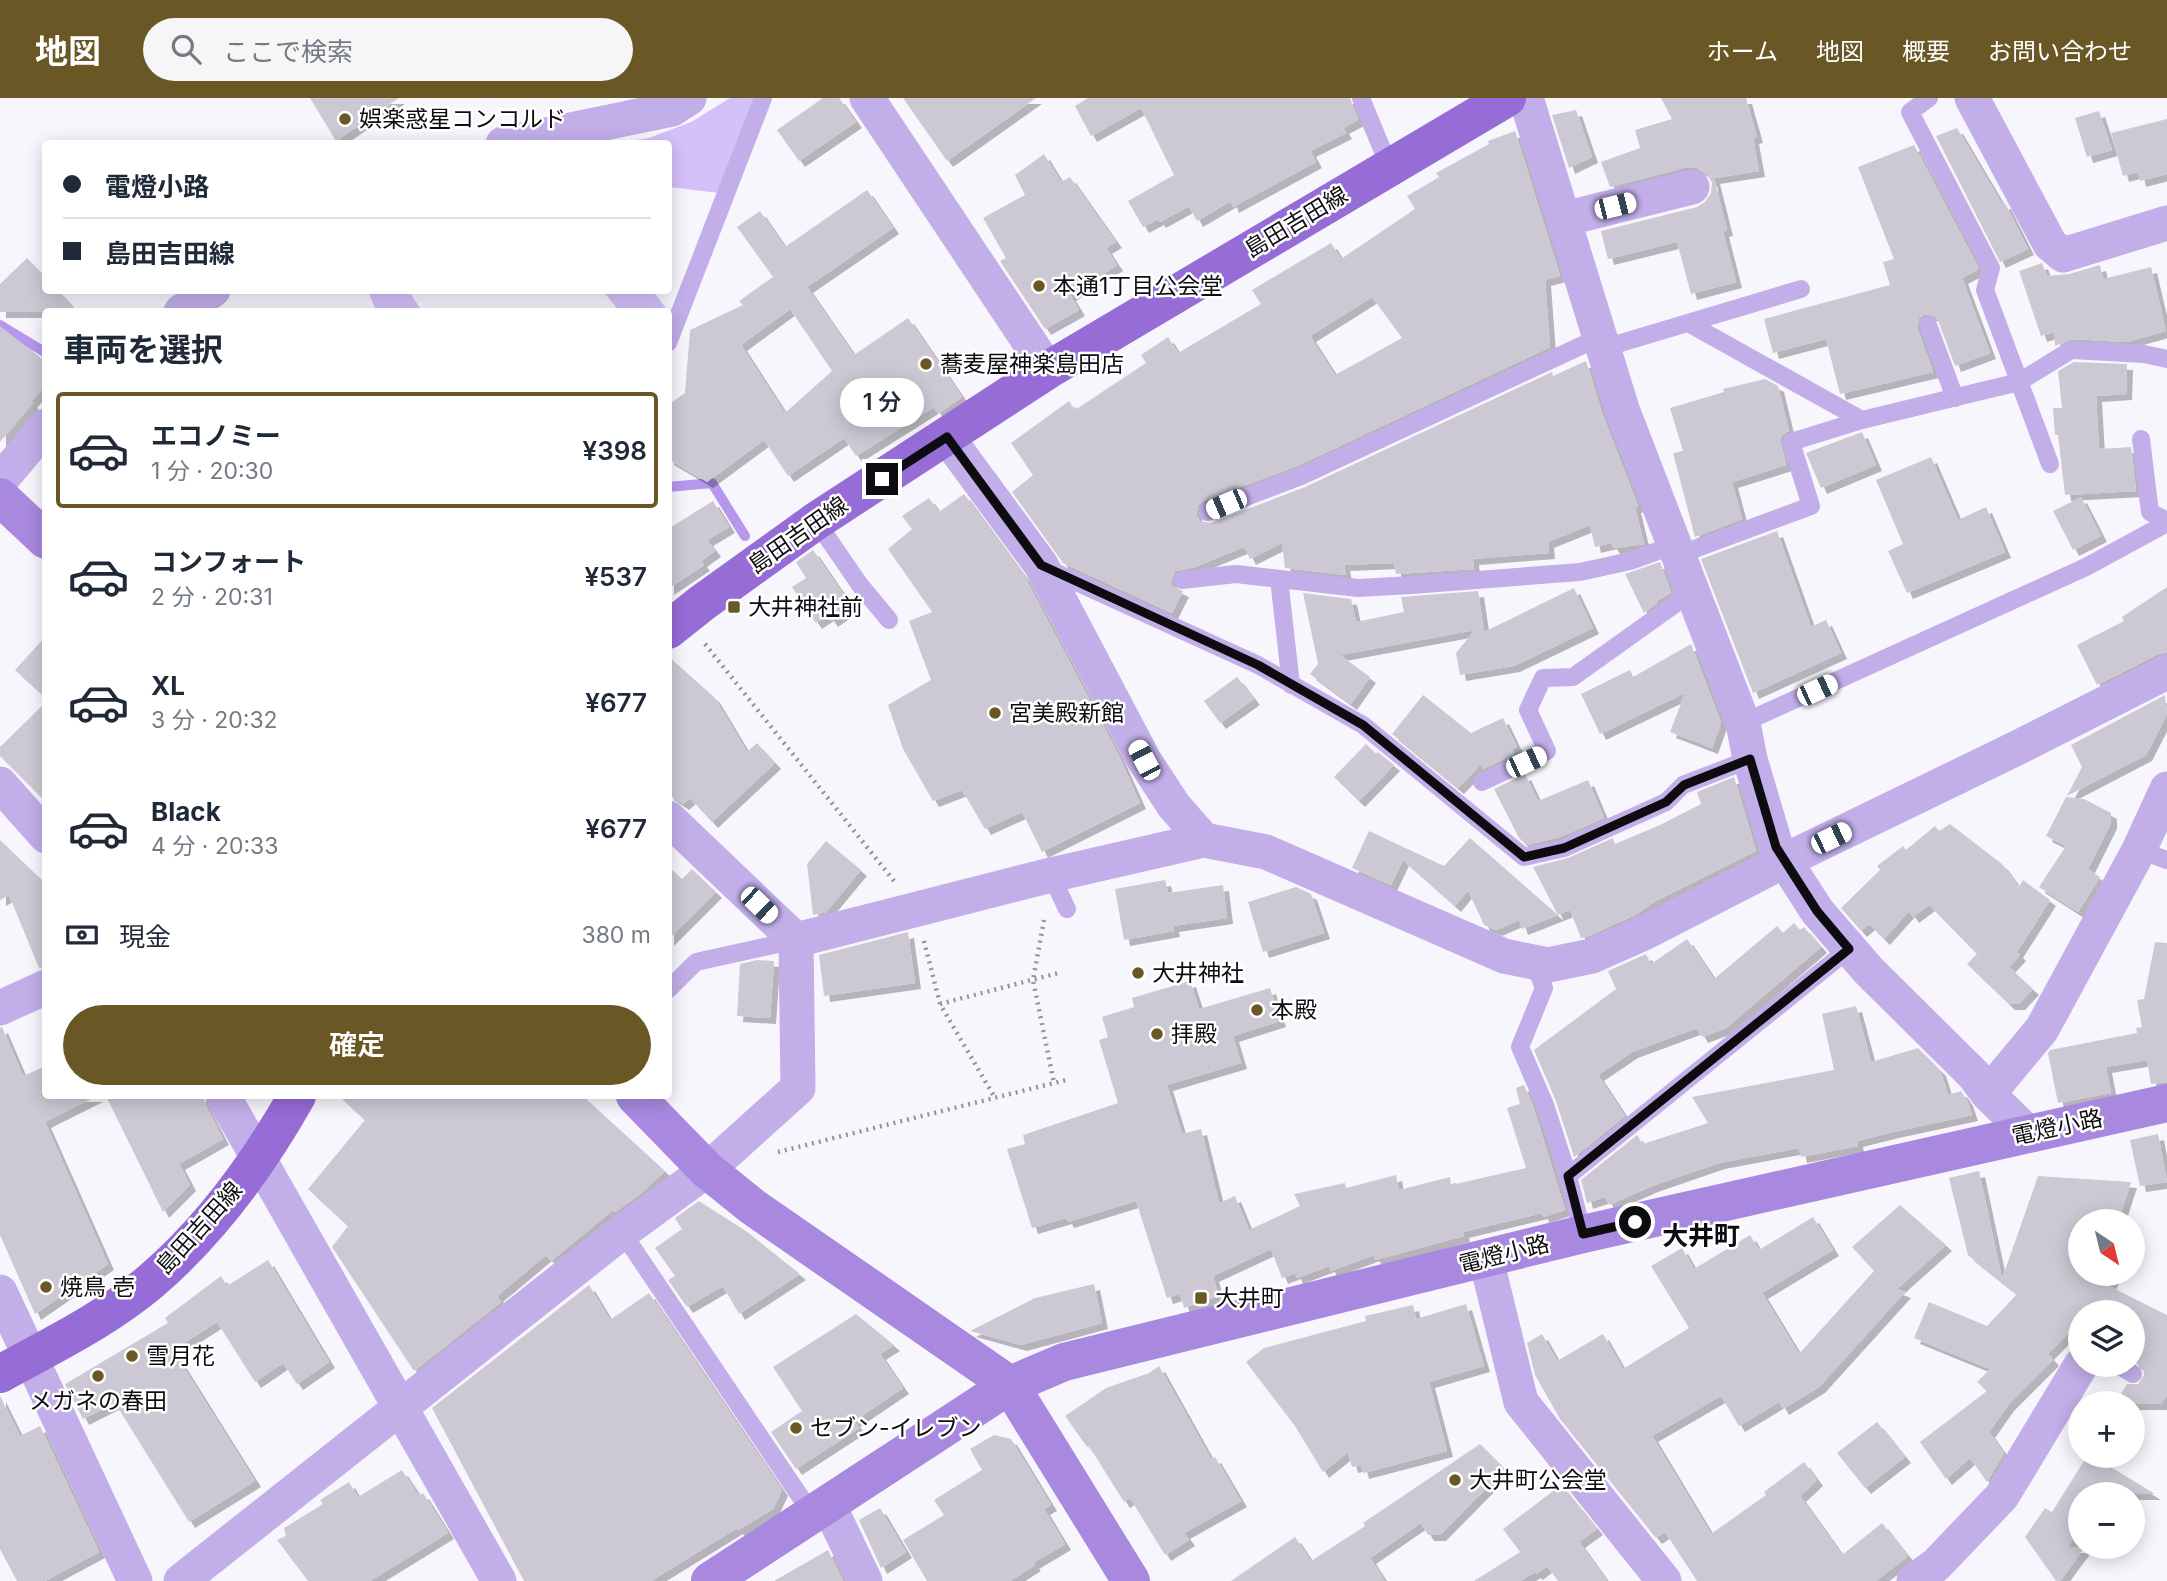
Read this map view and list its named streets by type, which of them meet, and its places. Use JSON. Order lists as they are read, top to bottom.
{
  "streets": {
    "main road": ["島田吉田線"],
    "street": ["電燈小路"]
  },
  "districts": ["大井町"],
  "places": {
    "other": [
      "娯楽惑星コンコルド",
      "本通1丁目公会堂",
      "蕎麦屋神楽島田店",
      "宮美殿新館",
      "大井神社",
      "本殿",
      "拝殿",
      "焼鳥 壱",
      "雪月花",
      "メガネの春田",
      "セブン-イレブン",
      "大井町公会堂"
    ],
    "transit": ["大井神社前", "大井町"]
  },
  "north": "bottom right",
  "page": {
    "header": "地図",
    "search": "ここで検索",
    "nav": [
      "ホーム",
      "地図",
      "概要",
      "お問い合わせ"
    ],
    "banner": ["電燈小路", "島田吉田線"],
    "heading": "車両を選択",
    "bubble": "1 分",
    "list": [
      {
        "name": "エコノミー",
        "note": "1 分 · 20:30",
        "value": "¥398"
      },
      {
        "name": "コンフォート",
        "note": "2 分 · 20:31",
        "value": "¥537"
      },
      {
        "name": "XL",
        "note": "3 分 · 20:32",
        "value": "¥677"
      },
      {
        "name": "Black",
        "note": "4 分 · 20:33",
        "value": "¥677"
      }
    ],
    "pay": ["現金", "380 m"],
    "buttons": "確定",
    "map_buttons": ["+", "−"]
  }
}
